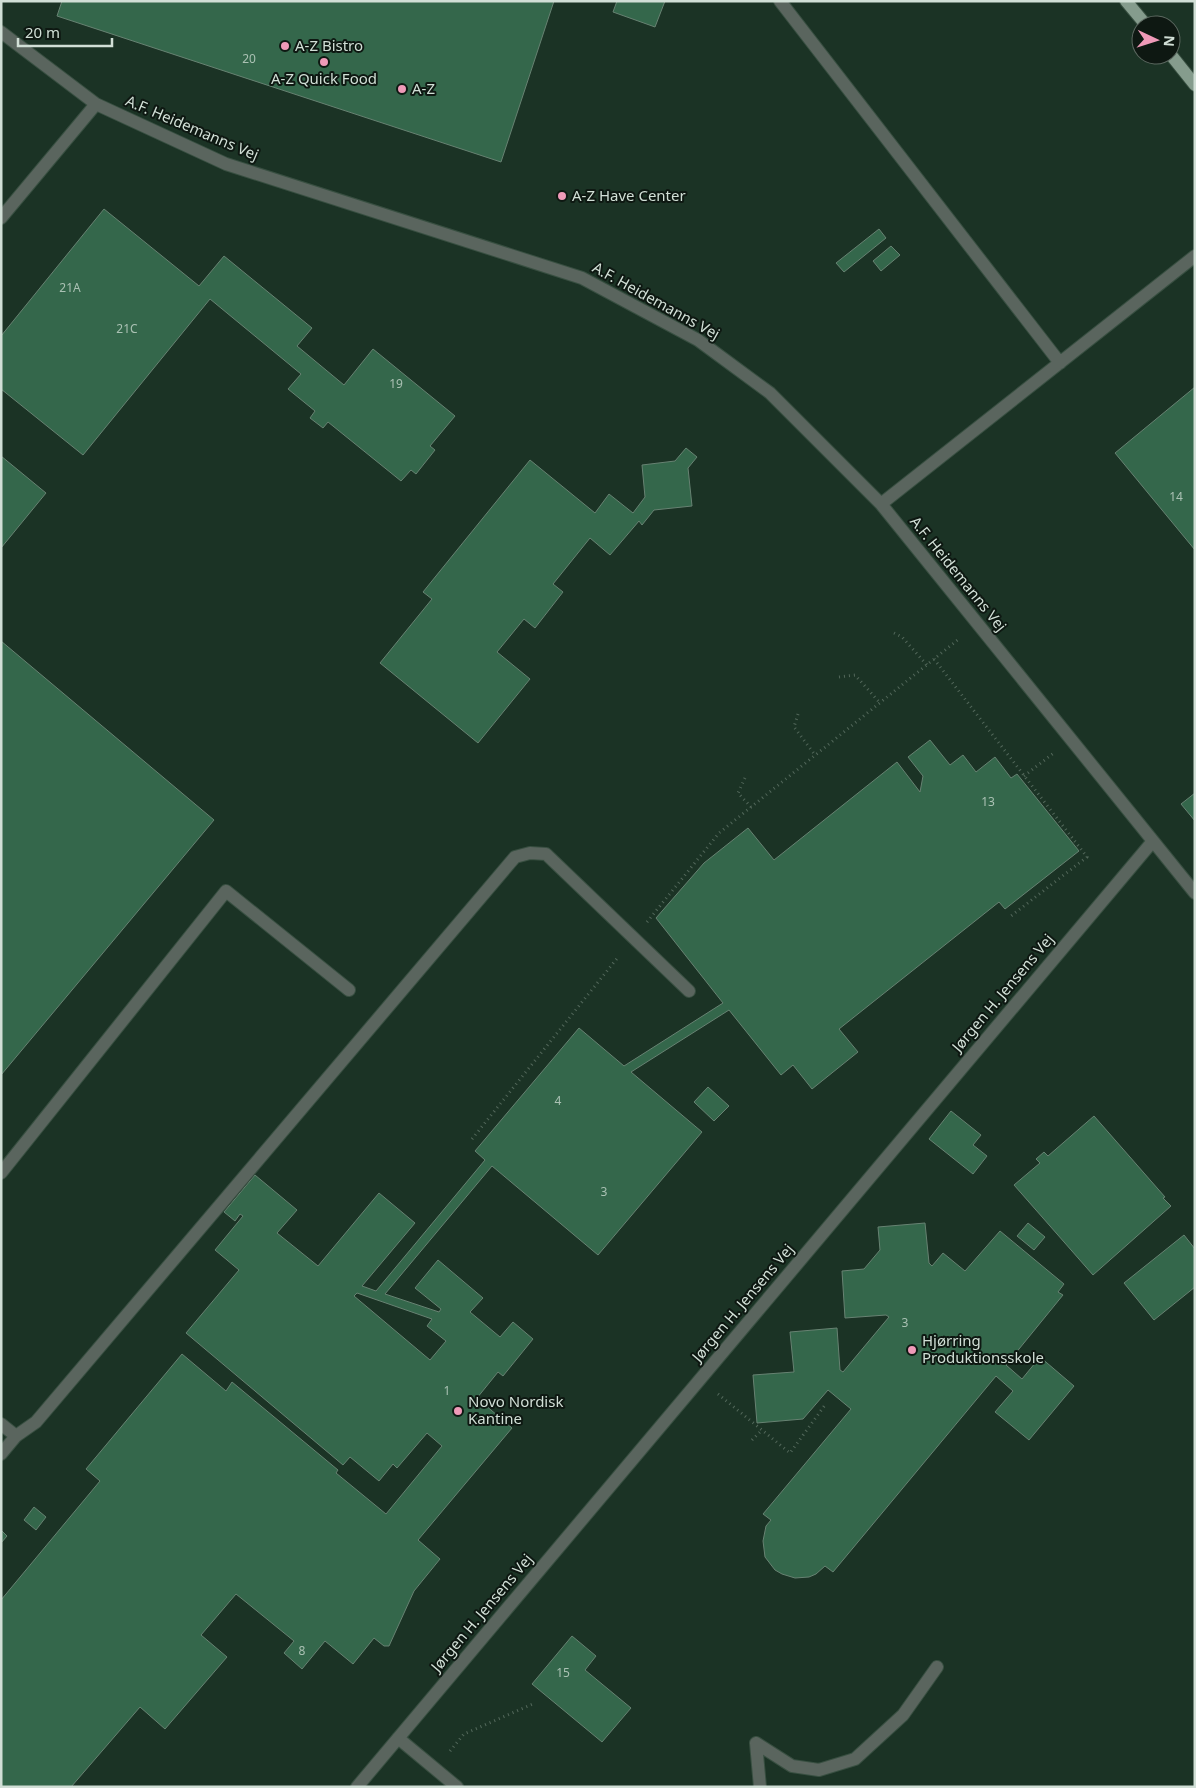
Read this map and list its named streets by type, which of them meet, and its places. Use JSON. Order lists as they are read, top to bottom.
{
  "streets": {
    "street": ["A.F. Heidemanns Vej", "Jørgen H. Jensens Vej"]
  },
  "crossings": [
    ["A.F. Heidemanns Vej", "Jørgen H. Jensens Vej"]
  ],
  "places": [
    "A-Z Bistro",
    "A-Z Quick Food",
    "A-Z",
    "A-Z Have Center",
    "Hjørring Produktionsskole",
    "Novo Nordisk Kantine"
  ],
  "house_numbers": [
    "20",
    "21A",
    "21C",
    "19",
    "14",
    "13",
    "4",
    "3",
    "3",
    "1",
    "8",
    "15"
  ],
  "scale_bar": "20 m",
  "north": "right"
}
